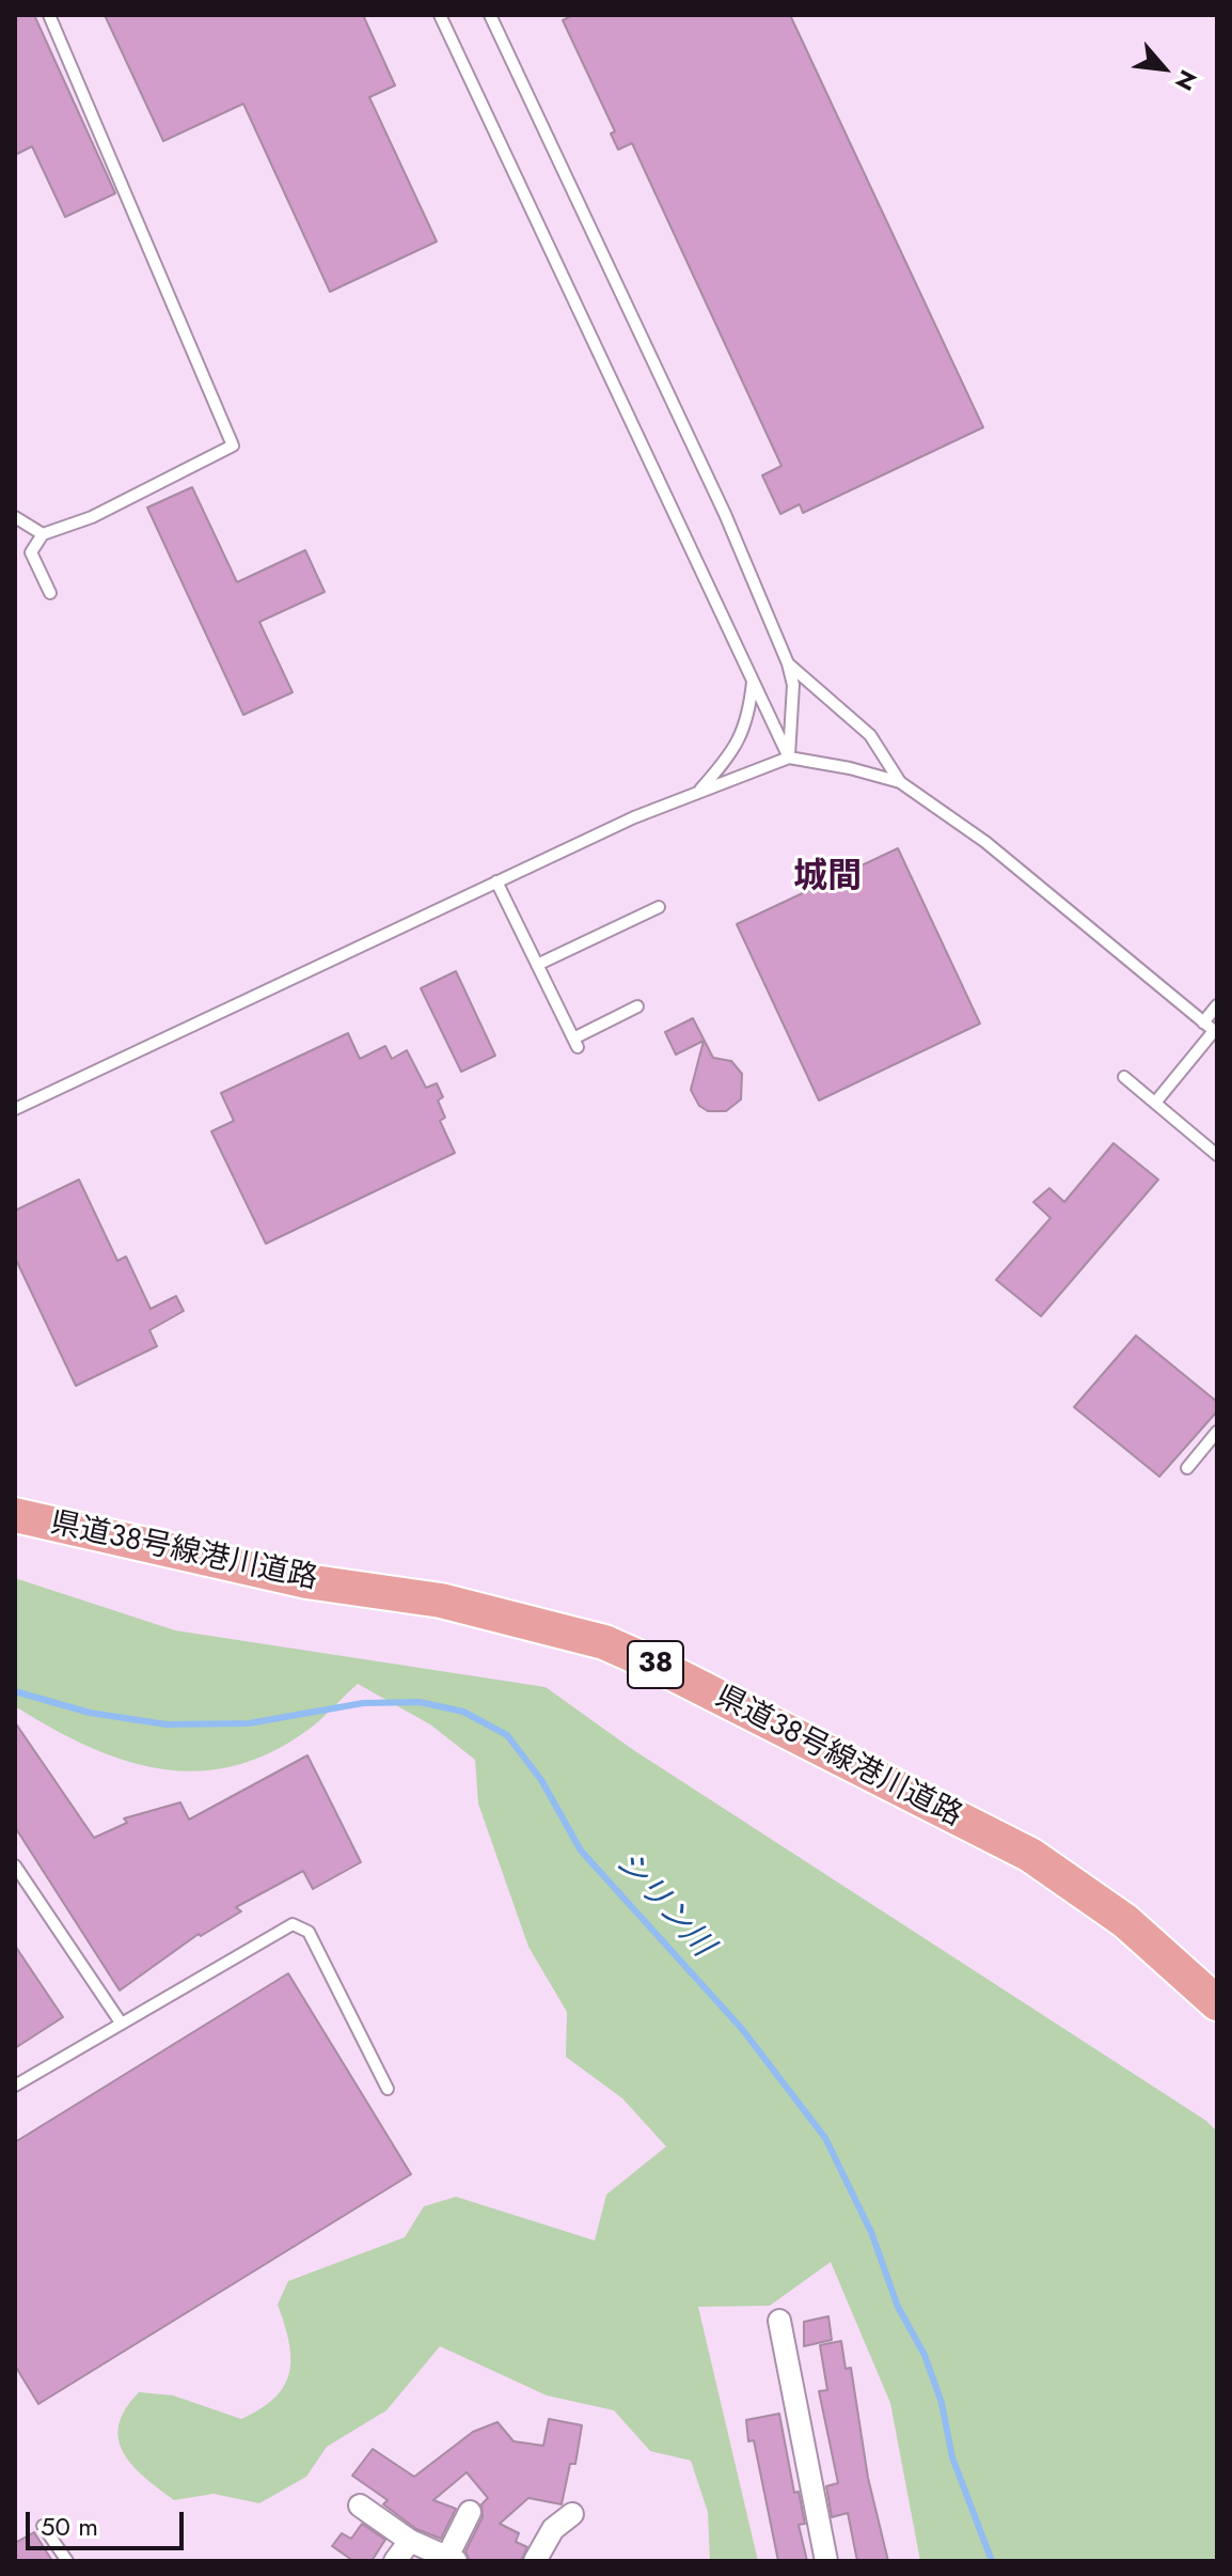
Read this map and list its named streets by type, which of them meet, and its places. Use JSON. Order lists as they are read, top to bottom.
{
  "streets": {
    "main road": ["県道38号線港川道路", "38"]
  },
  "districts": ["城間"],
  "water": ["シリン川"],
  "scale_bar": "50 m",
  "north": "bottom right"
}
